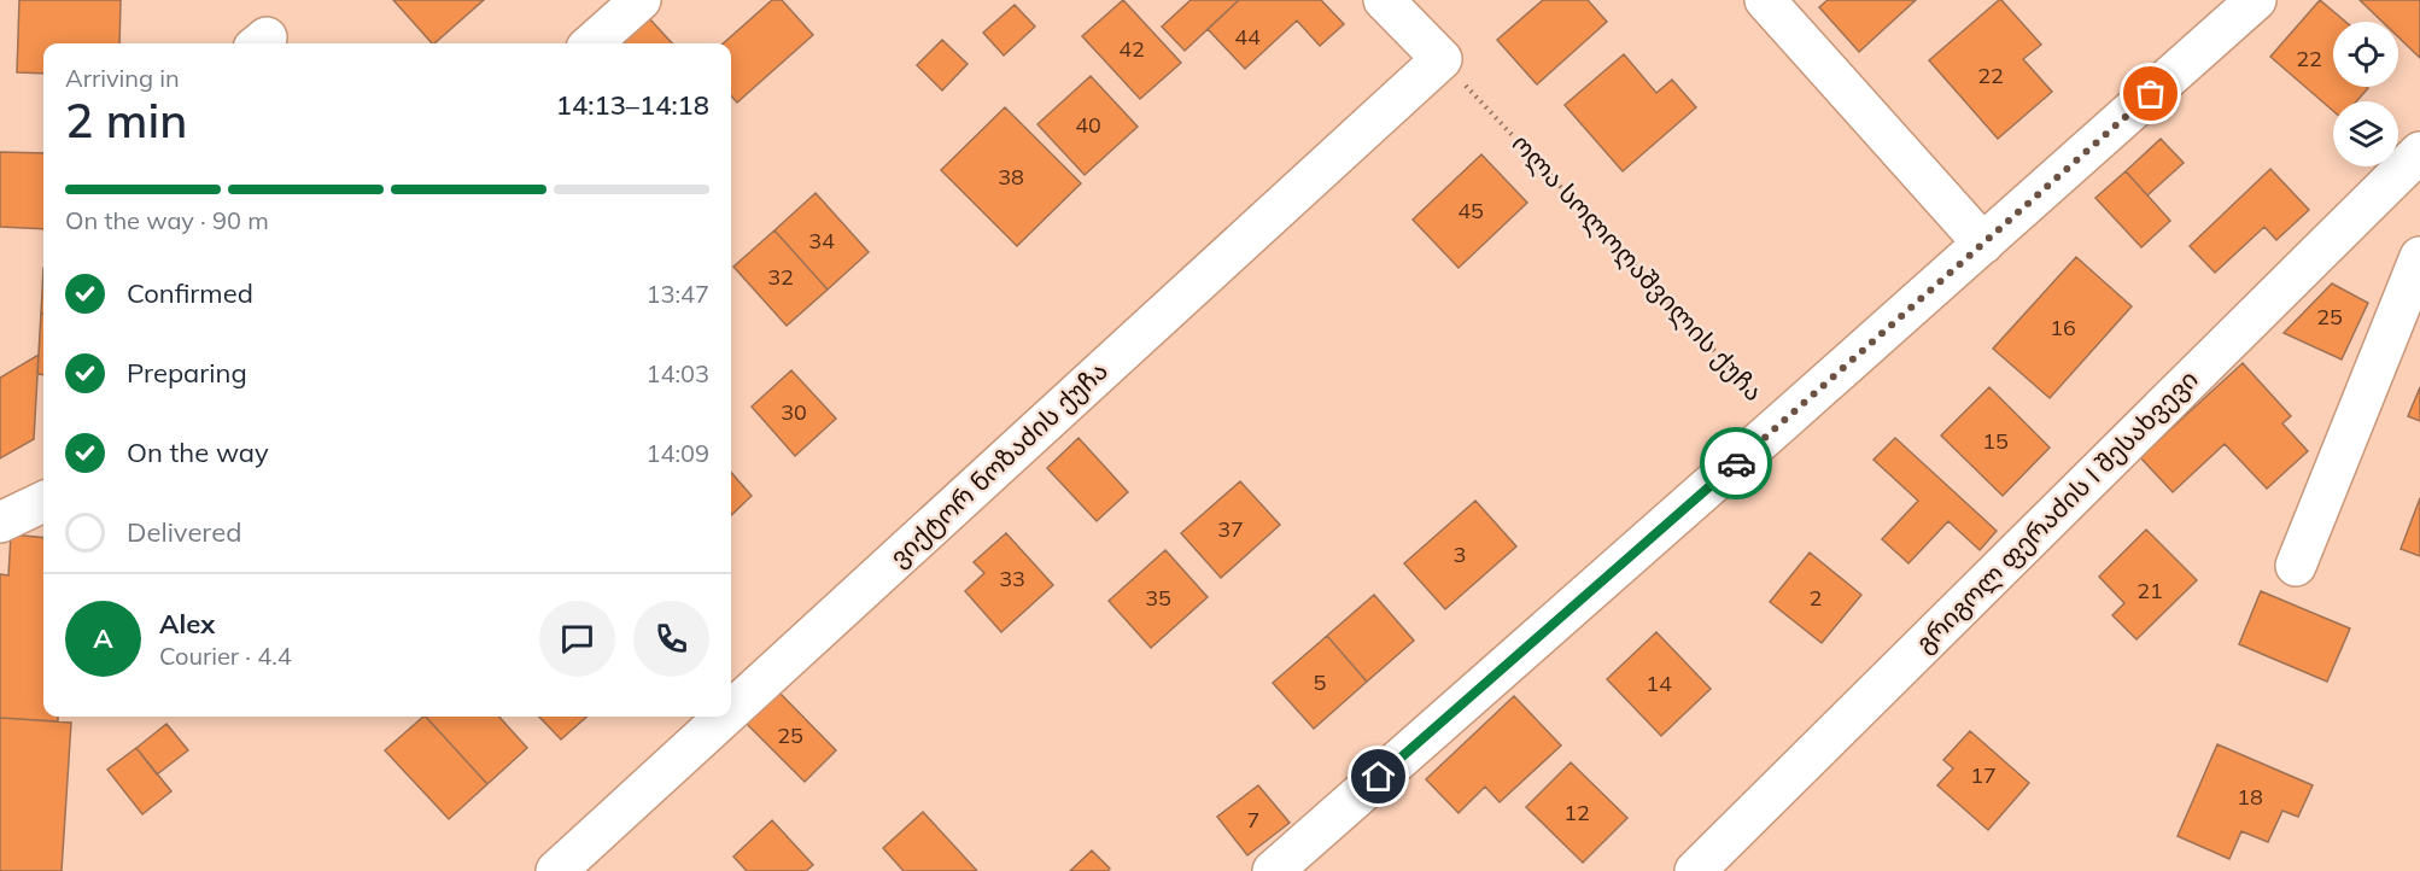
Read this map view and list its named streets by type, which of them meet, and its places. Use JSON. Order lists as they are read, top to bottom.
{
  "streets": {
    "street": ["ოლა სოლოღაშვილის ქუჩა", "ვიქტორ ნოზაძის ქუჩა", "გრიგოლ ფერაძის I შესახვევი"]
  },
  "crossings": [
    ["ოლა სოლოღაშვილის ქუჩა", "ვიქტორ ნოზაძის ქუჩა"]
  ],
  "house_numbers": [
    "44",
    "42",
    "22",
    "22",
    "40",
    "38",
    "45",
    "34",
    "32",
    "25",
    "16",
    "30",
    "15",
    "37",
    "3",
    "33",
    "21",
    "35",
    "2",
    "5",
    "14",
    "25",
    "17",
    "18",
    "12",
    "7"
  ],
  "page": {
    "heading": ["2 min", "Arriving in", "14:13–14:18"],
    "panel": ["Alex", "Courier · 4.4"],
    "bar": "On the way · 90 m",
    "list": [
      ["Confirmed", "13:47"],
      ["Preparing", "14:03"],
      ["On the way", "14:09"],
      "Delivered"
    ],
    "round": "A"
  }
}
